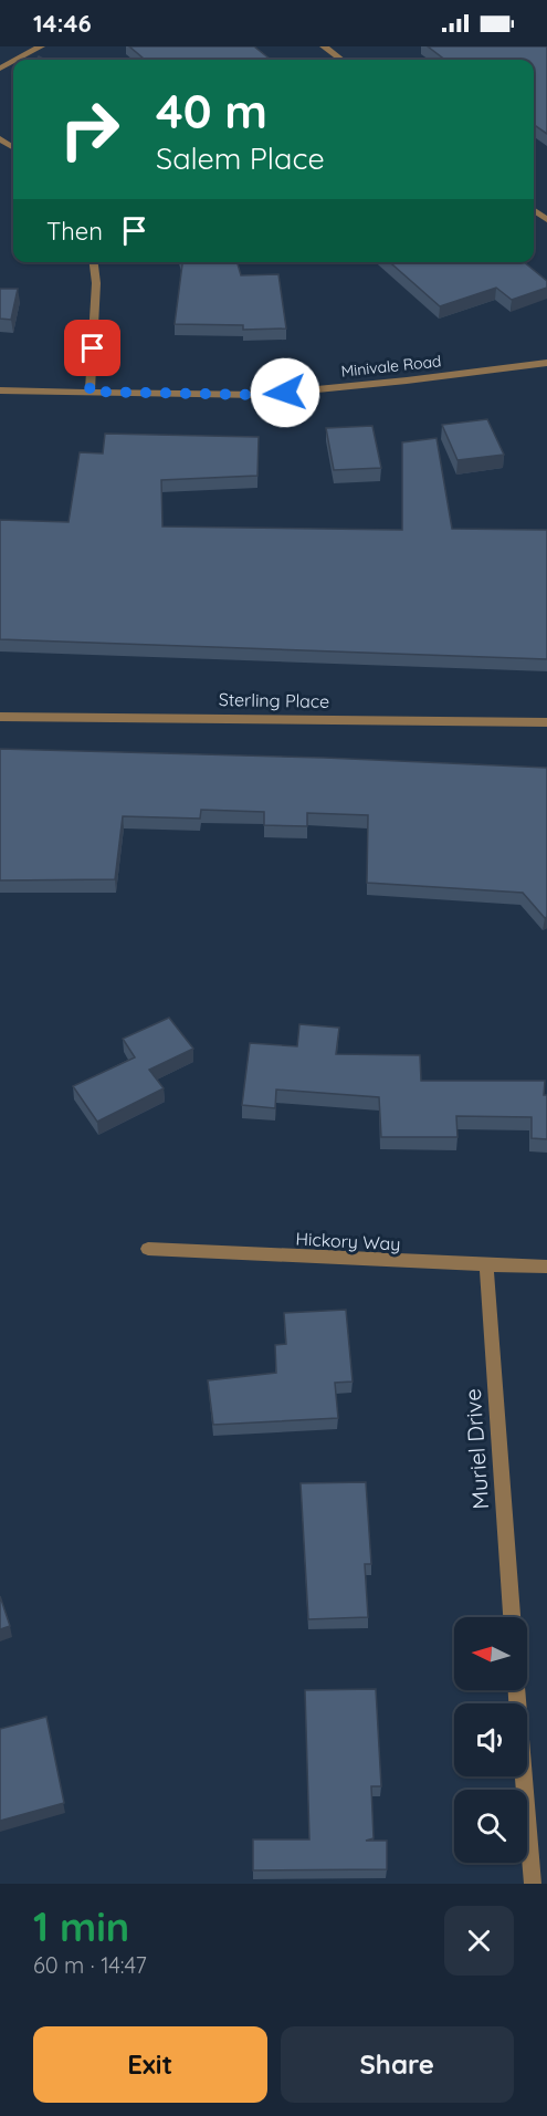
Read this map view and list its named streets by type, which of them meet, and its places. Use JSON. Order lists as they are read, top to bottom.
{
  "streets": {
    "street": [
      "Minivale Road",
      "Sterling Place",
      "Hickory Way",
      "Muriel Drive"
    ]
  },
  "crossings": [
    ["Hickory Way", "Muriel Drive"]
  ],
  "north": "left",
  "page": {
    "status": "14:46",
    "turn": ["40 m", "Salem Place"],
    "then": "Then",
    "heading": ["1 min", "60 m · 14:47"],
    "buttons": ["Exit", "Share"]
  }
}
